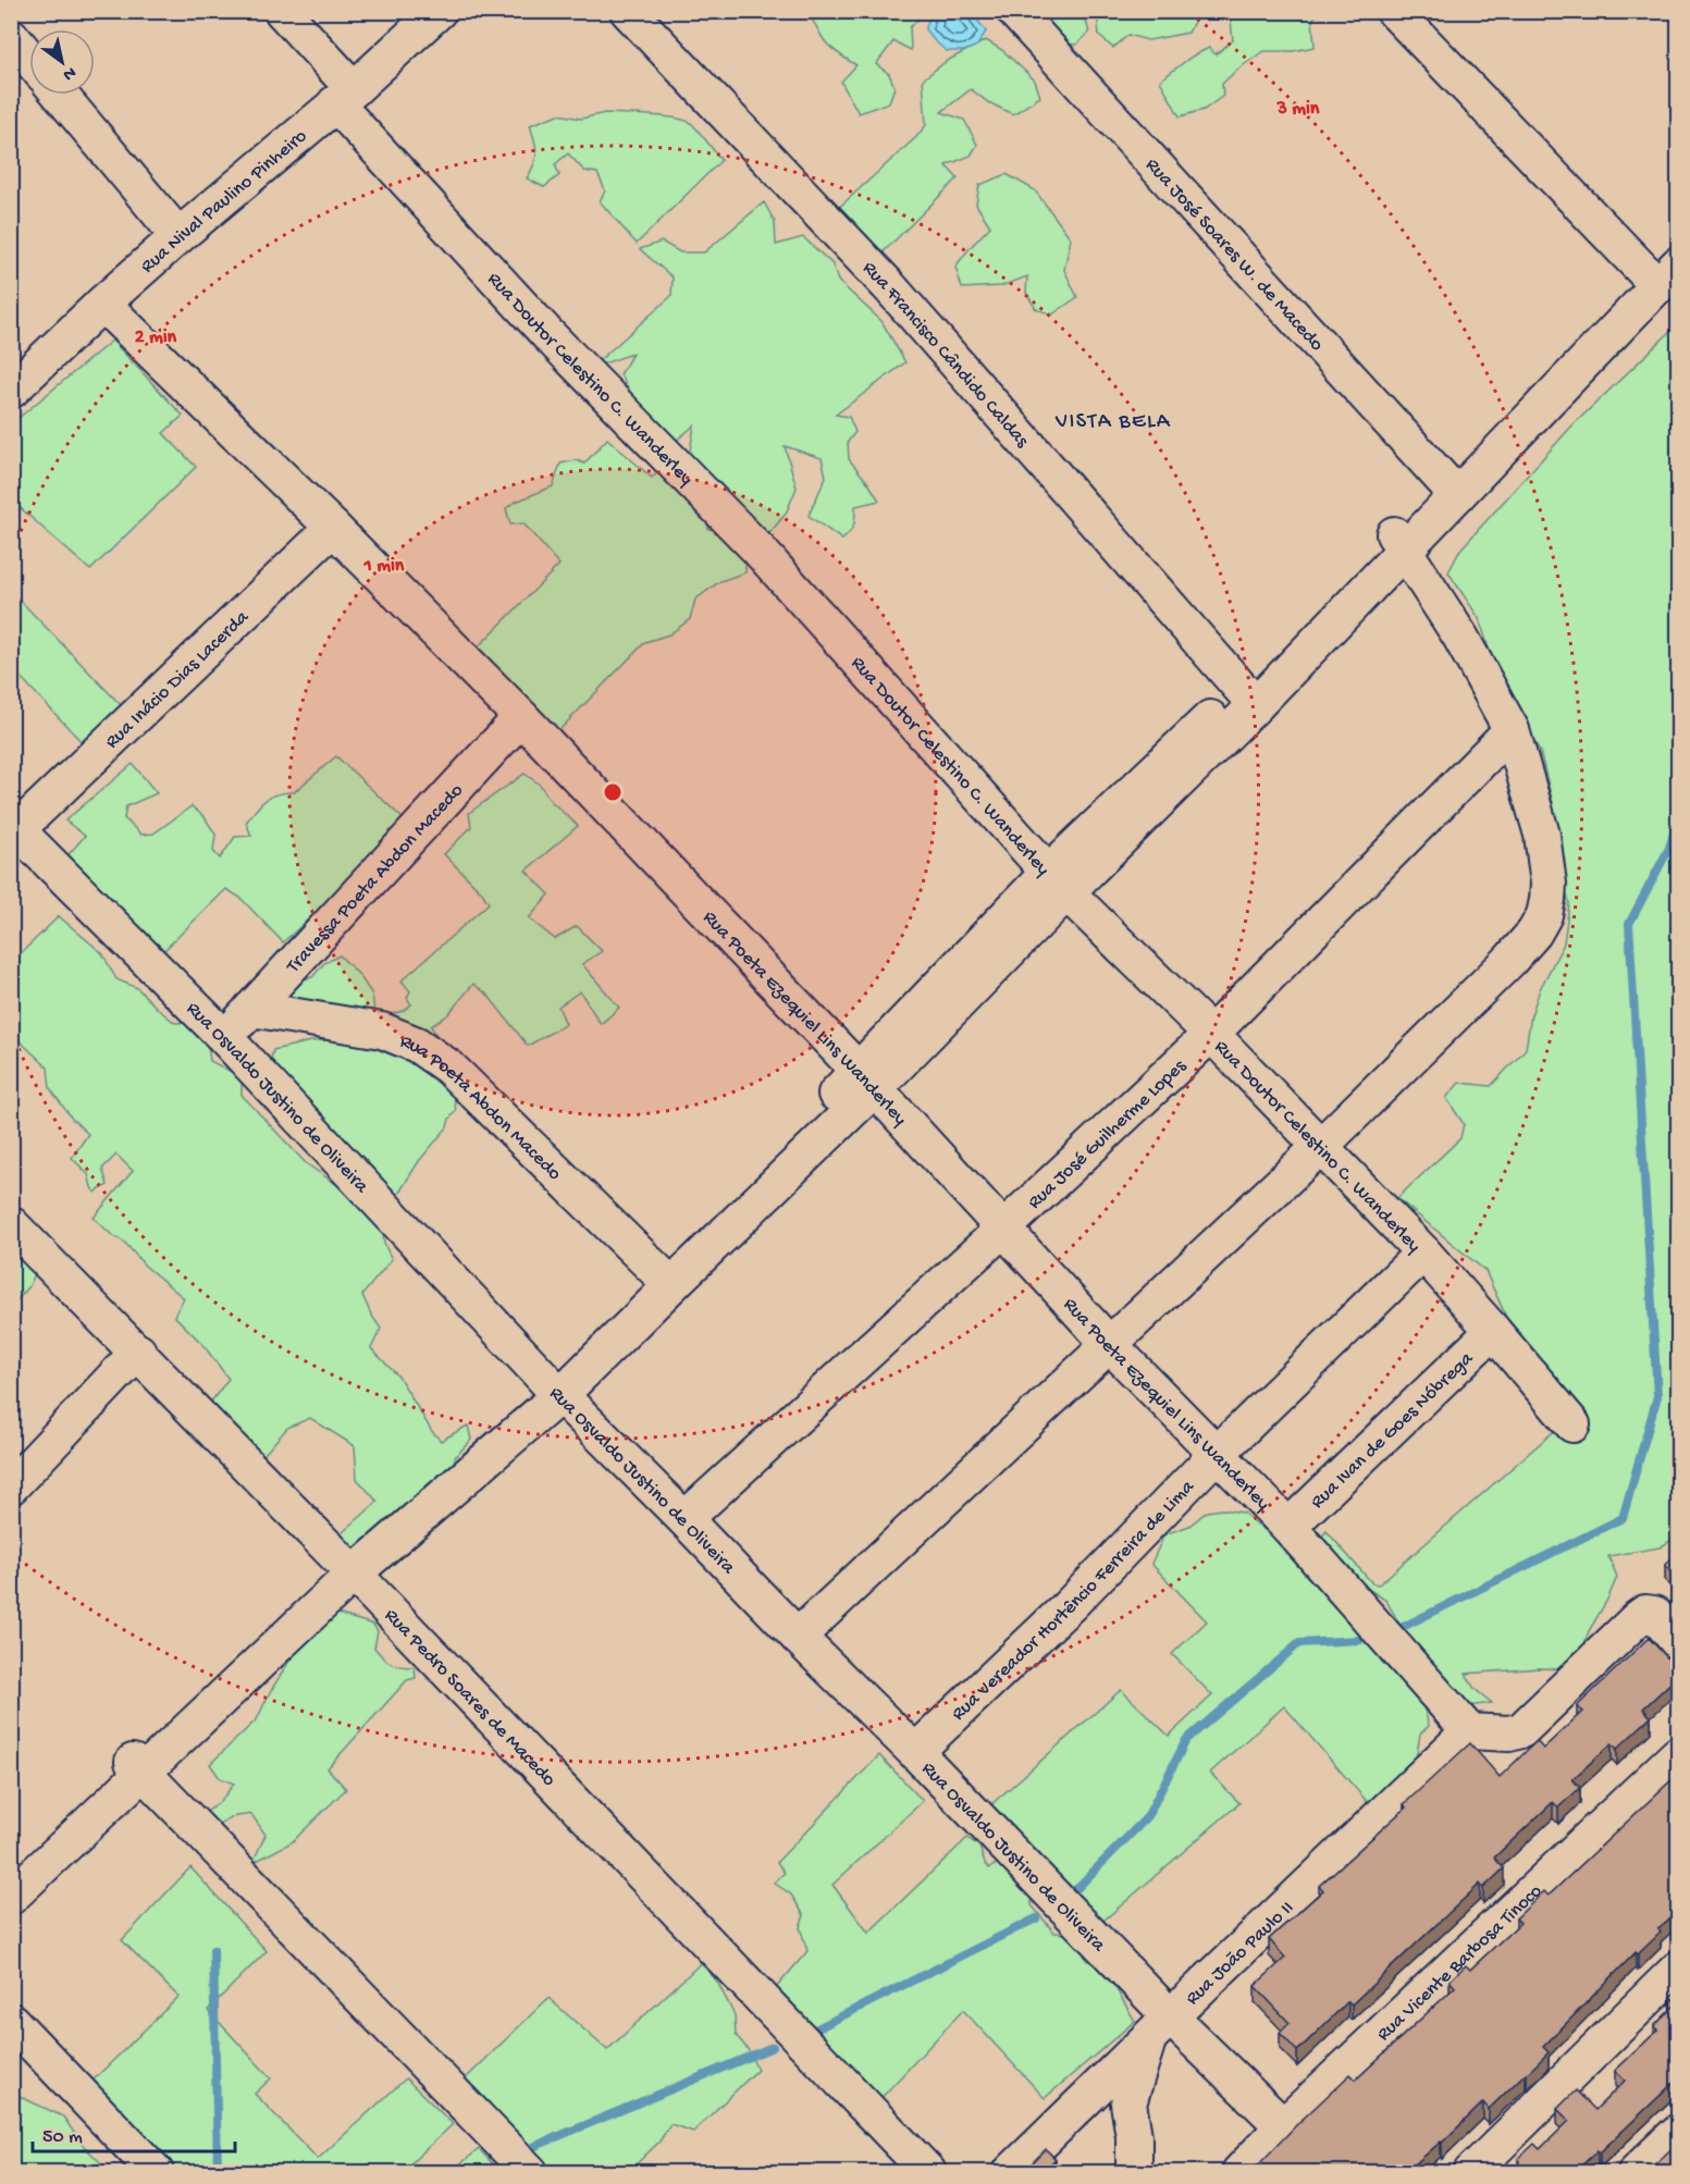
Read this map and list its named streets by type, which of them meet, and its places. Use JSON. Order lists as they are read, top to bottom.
{
  "streets": {
    "street": [
      "Rua Nival Paulino Pinheiro",
      "Rua José Soares W. de Macedo",
      "Rua Francisco Cândido Caldas",
      "Rua Doutor Celestino C. Wanderley",
      "Rua Inácio Dias Lacerda",
      "Travessa Poeta Abdon Macedo",
      "Rua Poeta Ezequiel Lins Wanderley",
      "Rua Osvaldo Justino de Oliveira",
      "Rua Poeta Abdon Macedo",
      "Rua José Guilherme Lopes",
      "Rua Ivan de Goes Nóbrega",
      "Rua Vereador Hortêncio Ferreira de Lima",
      "Rua Pedro Soares de Macedo",
      "Rua João Paulo II",
      "Rua Vicente Barbosa Tinoco"
    ]
  },
  "crossings": [
    ["Rua Nival Paulino Pinheiro", "Rua Doutor Celestino C. Wanderley"],
    ["Rua Nival Paulino Pinheiro", "Rua Poeta Ezequiel Lins Wanderley"],
    ["Rua Doutor Celestino C. Wanderley", "Rua José Guilherme Lopes"],
    ["Rua Doutor Celestino C. Wanderley", "Rua Ivan de Goes Nóbrega"],
    ["Rua Doutor Celestino C. Wanderley", "Rua Vereador Hortêncio Ferreira de Lima"],
    ["Rua Inácio Dias Lacerda", "Rua Poeta Ezequiel Lins Wanderley"],
    ["Rua Inácio Dias Lacerda", "Rua Osvaldo Justino de Oliveira"],
    ["Travessa Poeta Abdon Macedo", "Rua Poeta Ezequiel Lins Wanderley"],
    ["Travessa Poeta Abdon Macedo", "Rua Osvaldo Justino de Oliveira"],
    ["Travessa Poeta Abdon Macedo", "Rua Poeta Abdon Macedo"],
    ["Rua Poeta Ezequiel Lins Wanderley", "Rua José Guilherme Lopes"],
    ["Rua Poeta Ezequiel Lins Wanderley", "Rua Ivan de Goes Nóbrega"],
    ["Rua Poeta Ezequiel Lins Wanderley", "Rua Vereador Hortêncio Ferreira de Lima"],
    ["Rua Poeta Ezequiel Lins Wanderley", "Rua João Paulo II"],
    ["Rua Osvaldo Justino de Oliveira", "Rua José Guilherme Lopes"],
    ["Rua Osvaldo Justino de Oliveira", "Rua Vereador Hortêncio Ferreira de Lima"],
    ["Rua Osvaldo Justino de Oliveira", "Rua João Paulo II"],
    ["Rua Osvaldo Justino de Oliveira", "Rua Vicente Barbosa Tinoco"]
  ],
  "districts": ["VISTA BELA"],
  "scale_bar": "50 m",
  "north": "bottom right",
  "rings": ["3 min", "2 min", "1 min"]
}
